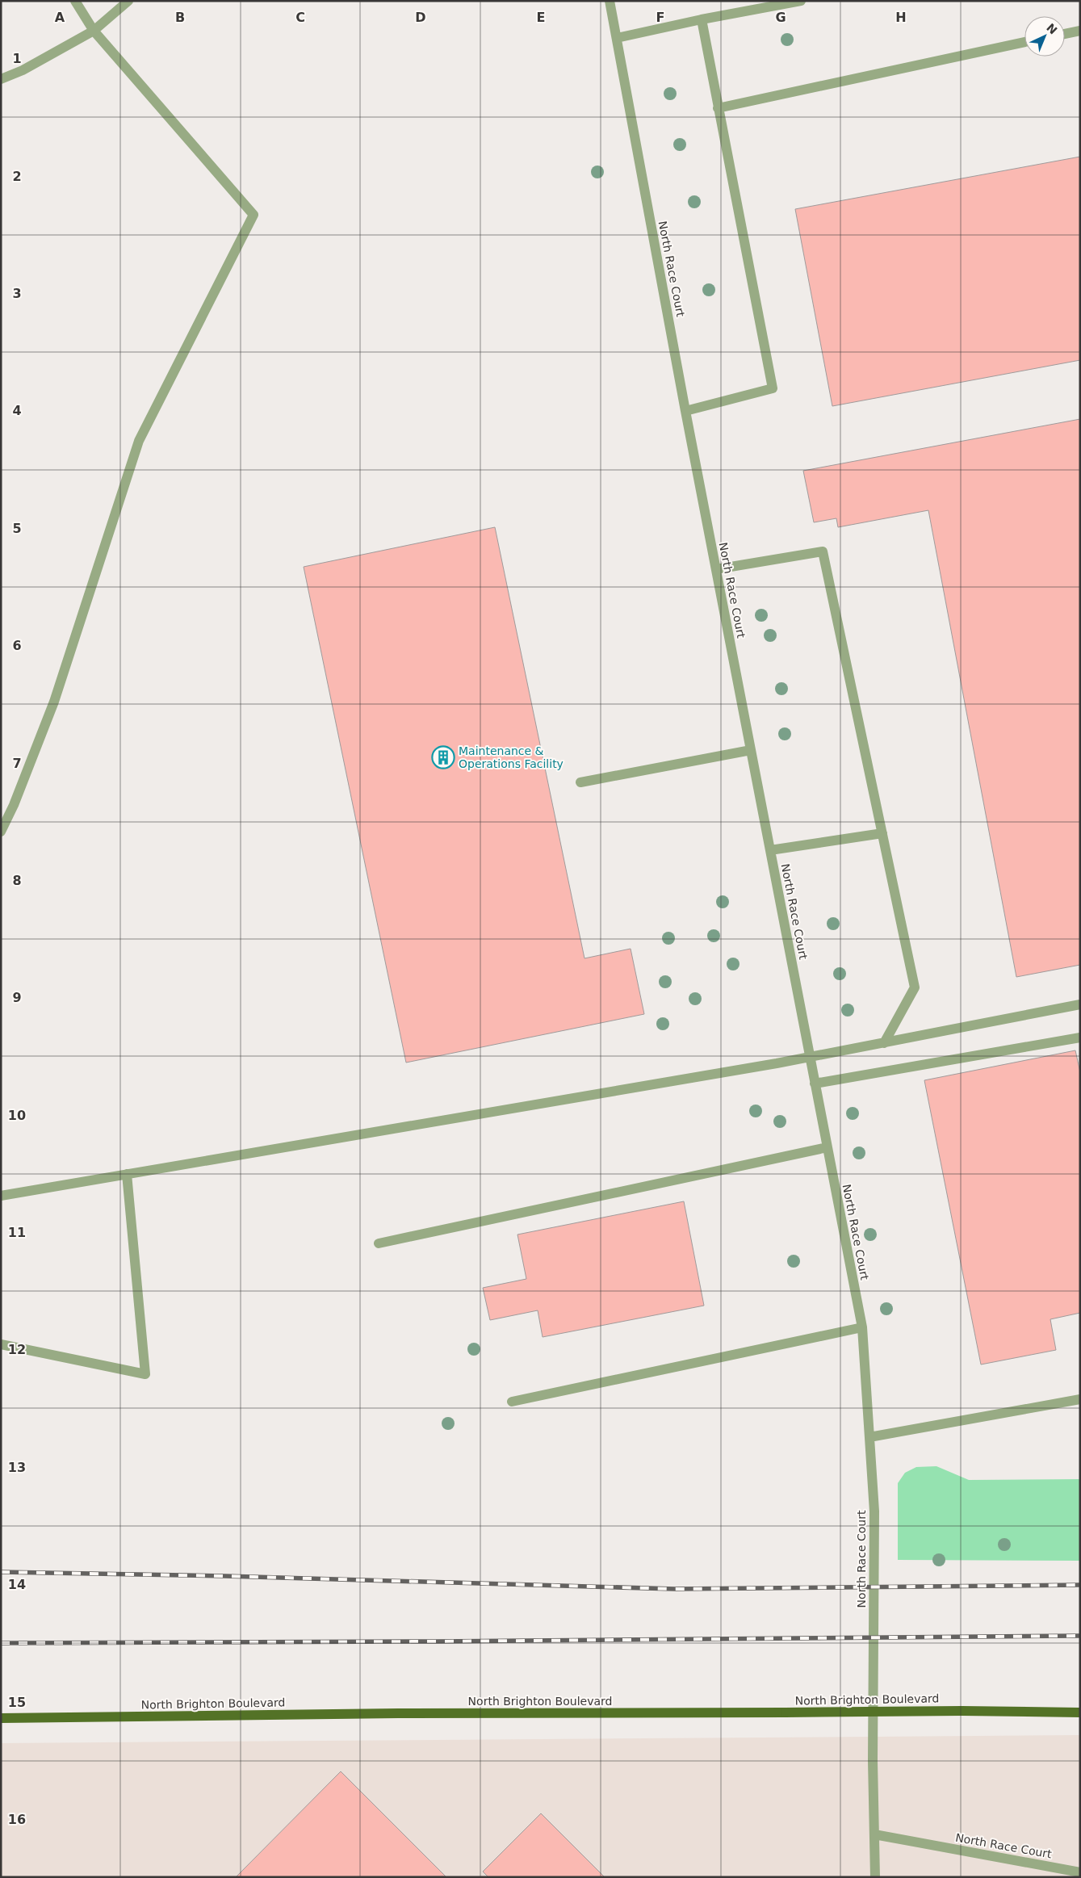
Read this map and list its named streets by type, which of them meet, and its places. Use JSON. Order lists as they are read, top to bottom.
{
  "streets": {
    "main road": ["North Brighton Boulevard"],
    "street": ["North Race Court"]
  },
  "places": {
    "building": ["Maintenance & Operations Facility"]
  },
  "north": "top right",
  "grid": {
    "columns": [
      "A",
      "B",
      "C",
      "D",
      "E",
      "F",
      "G",
      "H"
    ],
    "rows": [
      "1",
      "2",
      "3",
      "4",
      "5",
      "6",
      "7",
      "8",
      "9",
      "10",
      "11",
      "12",
      "13",
      "14",
      "15",
      "16"
    ]
  }
}
